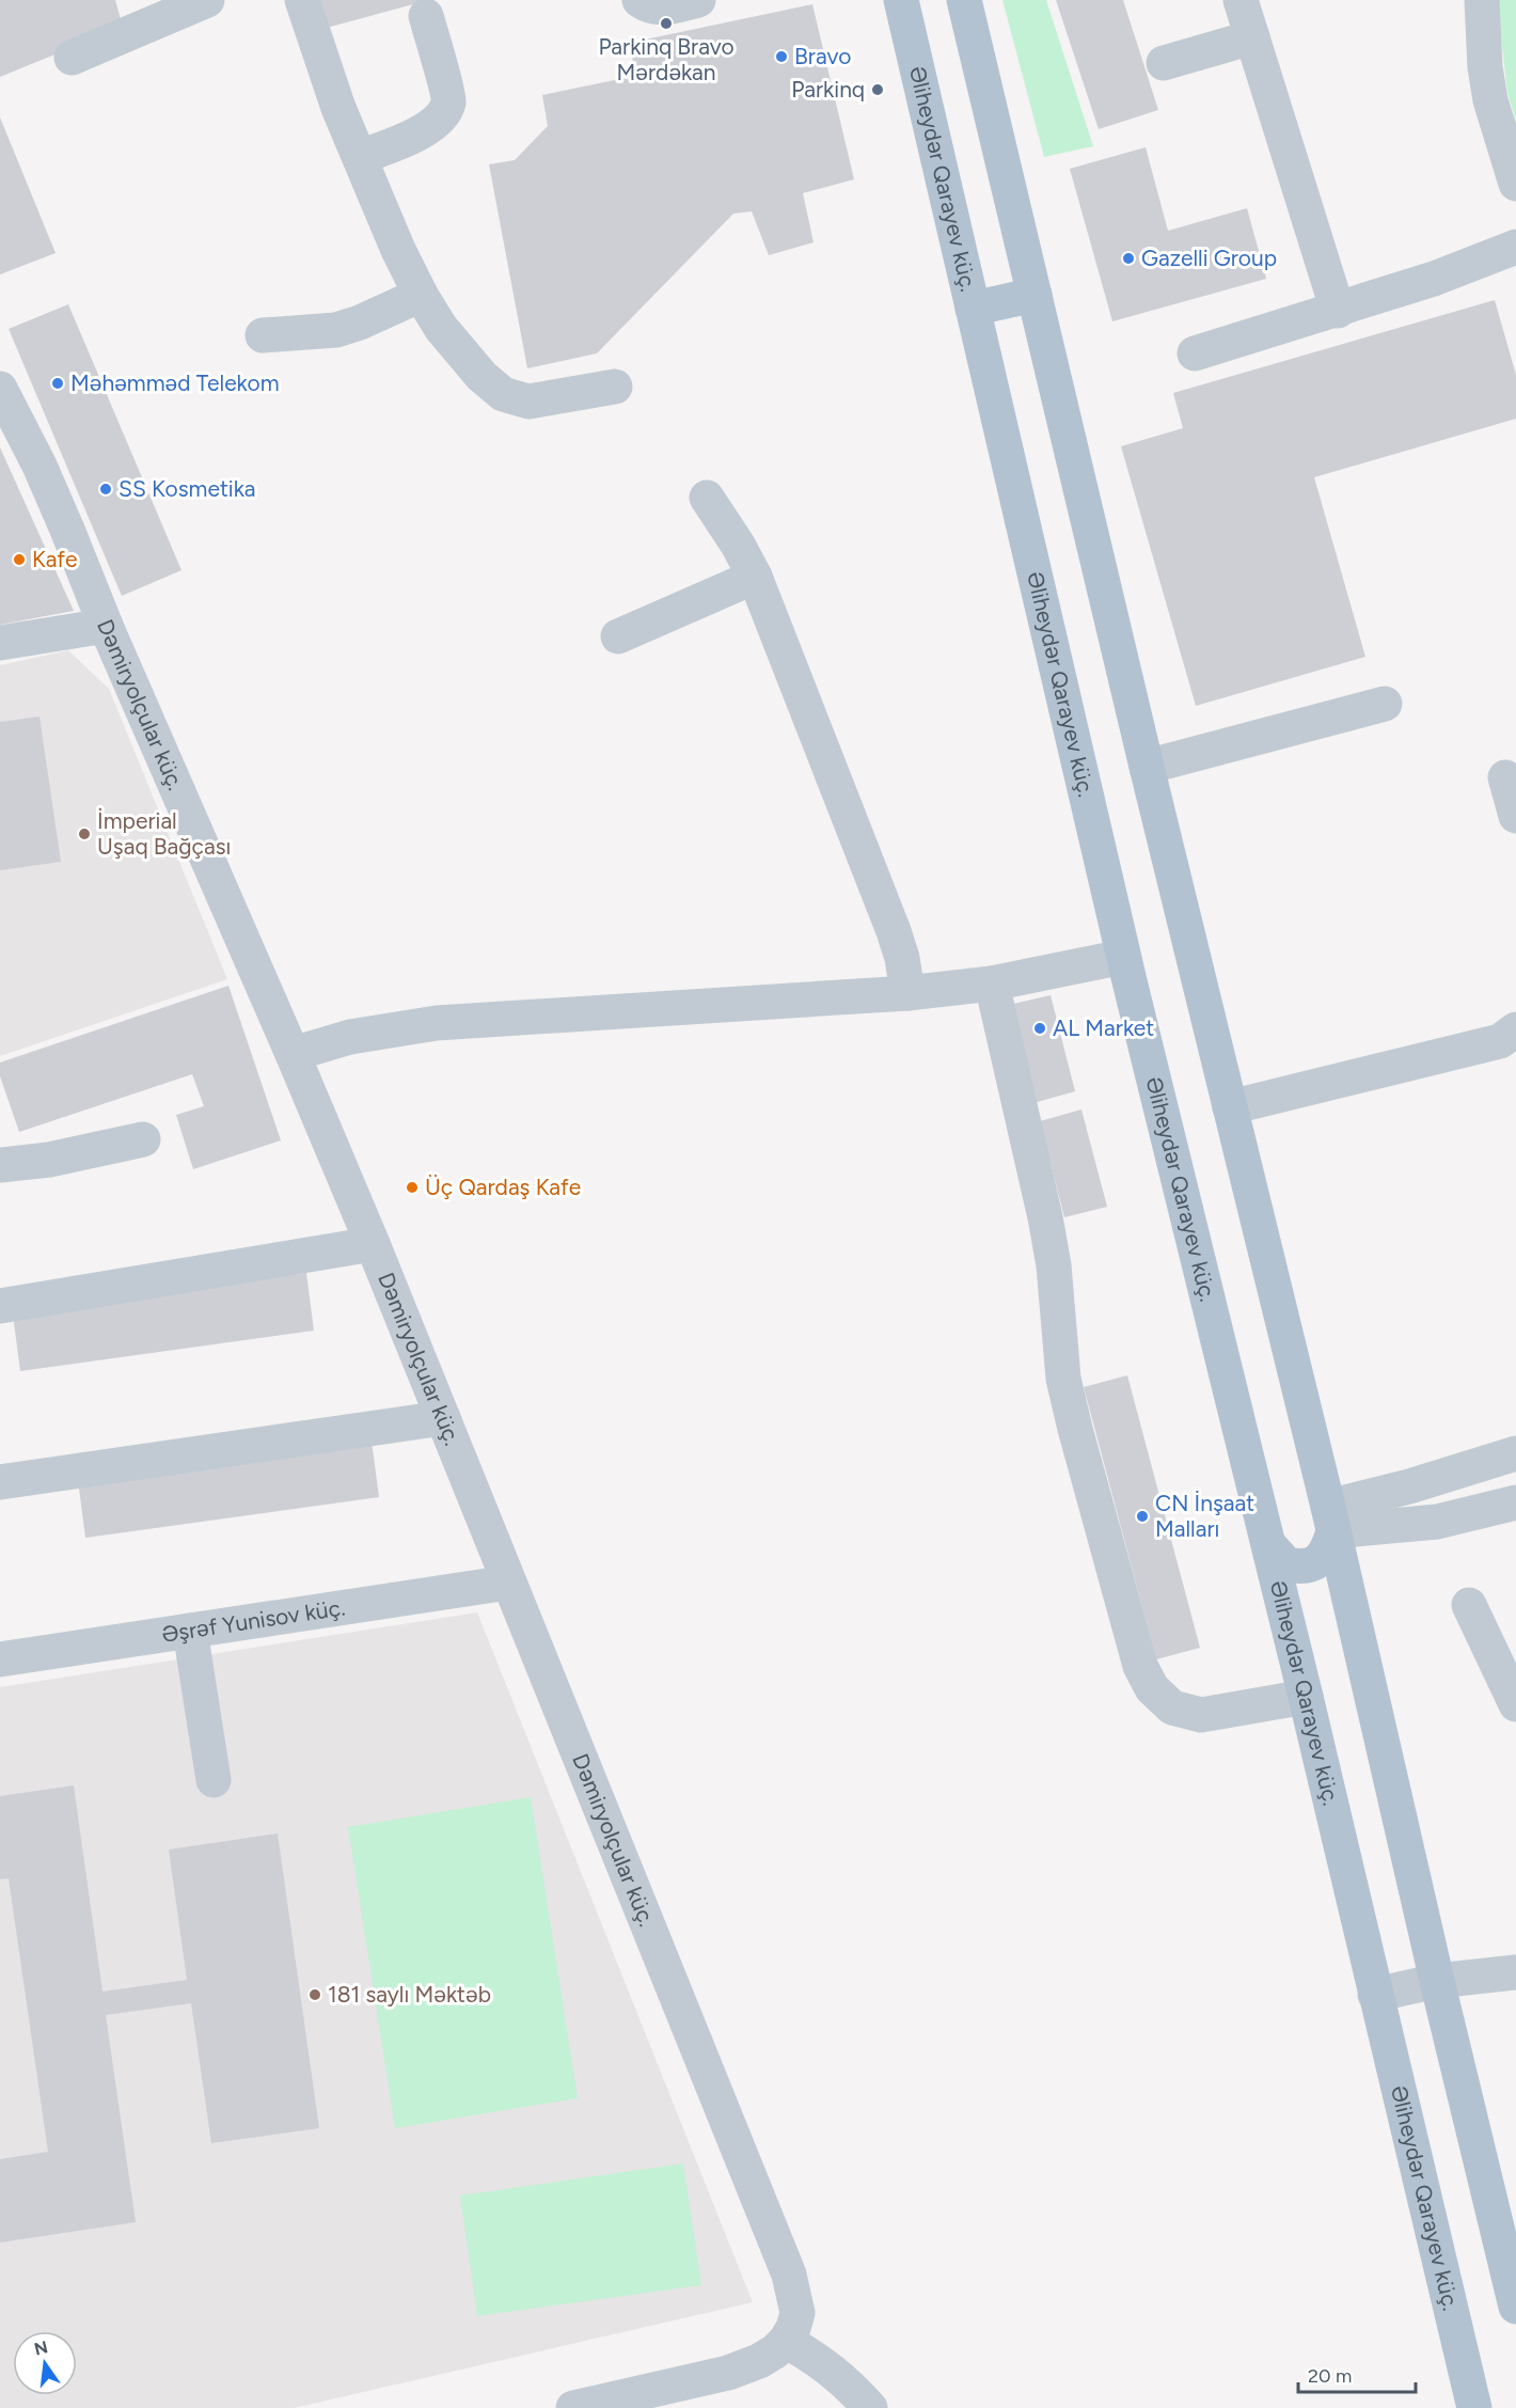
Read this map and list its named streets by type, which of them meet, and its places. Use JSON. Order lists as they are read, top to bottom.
{
  "streets": {
    "main road": ["Əliheydər Qarayev küç."],
    "street": ["Dəmiryolçular küç.", "Əşrəf Yunisov küç."]
  },
  "crossings": [
    ["Dəmiryolçular küç.", "Əşrəf Yunisov küç."]
  ],
  "places": [
    "Parkinq Bravo Mərdəkan",
    "Bravo",
    "Parkinq",
    "Gazelli Group",
    "Məhəmməd Telekom",
    "SS Kosmetika",
    "Kafe",
    "İmperial Uşaq Bağçası",
    "AL Market",
    "Üç Qardaş Kafe",
    "CN İnşaat Malları",
    "181 saylı Məktəb"
  ],
  "scale_bar": "20 m",
  "north": "top"
}
